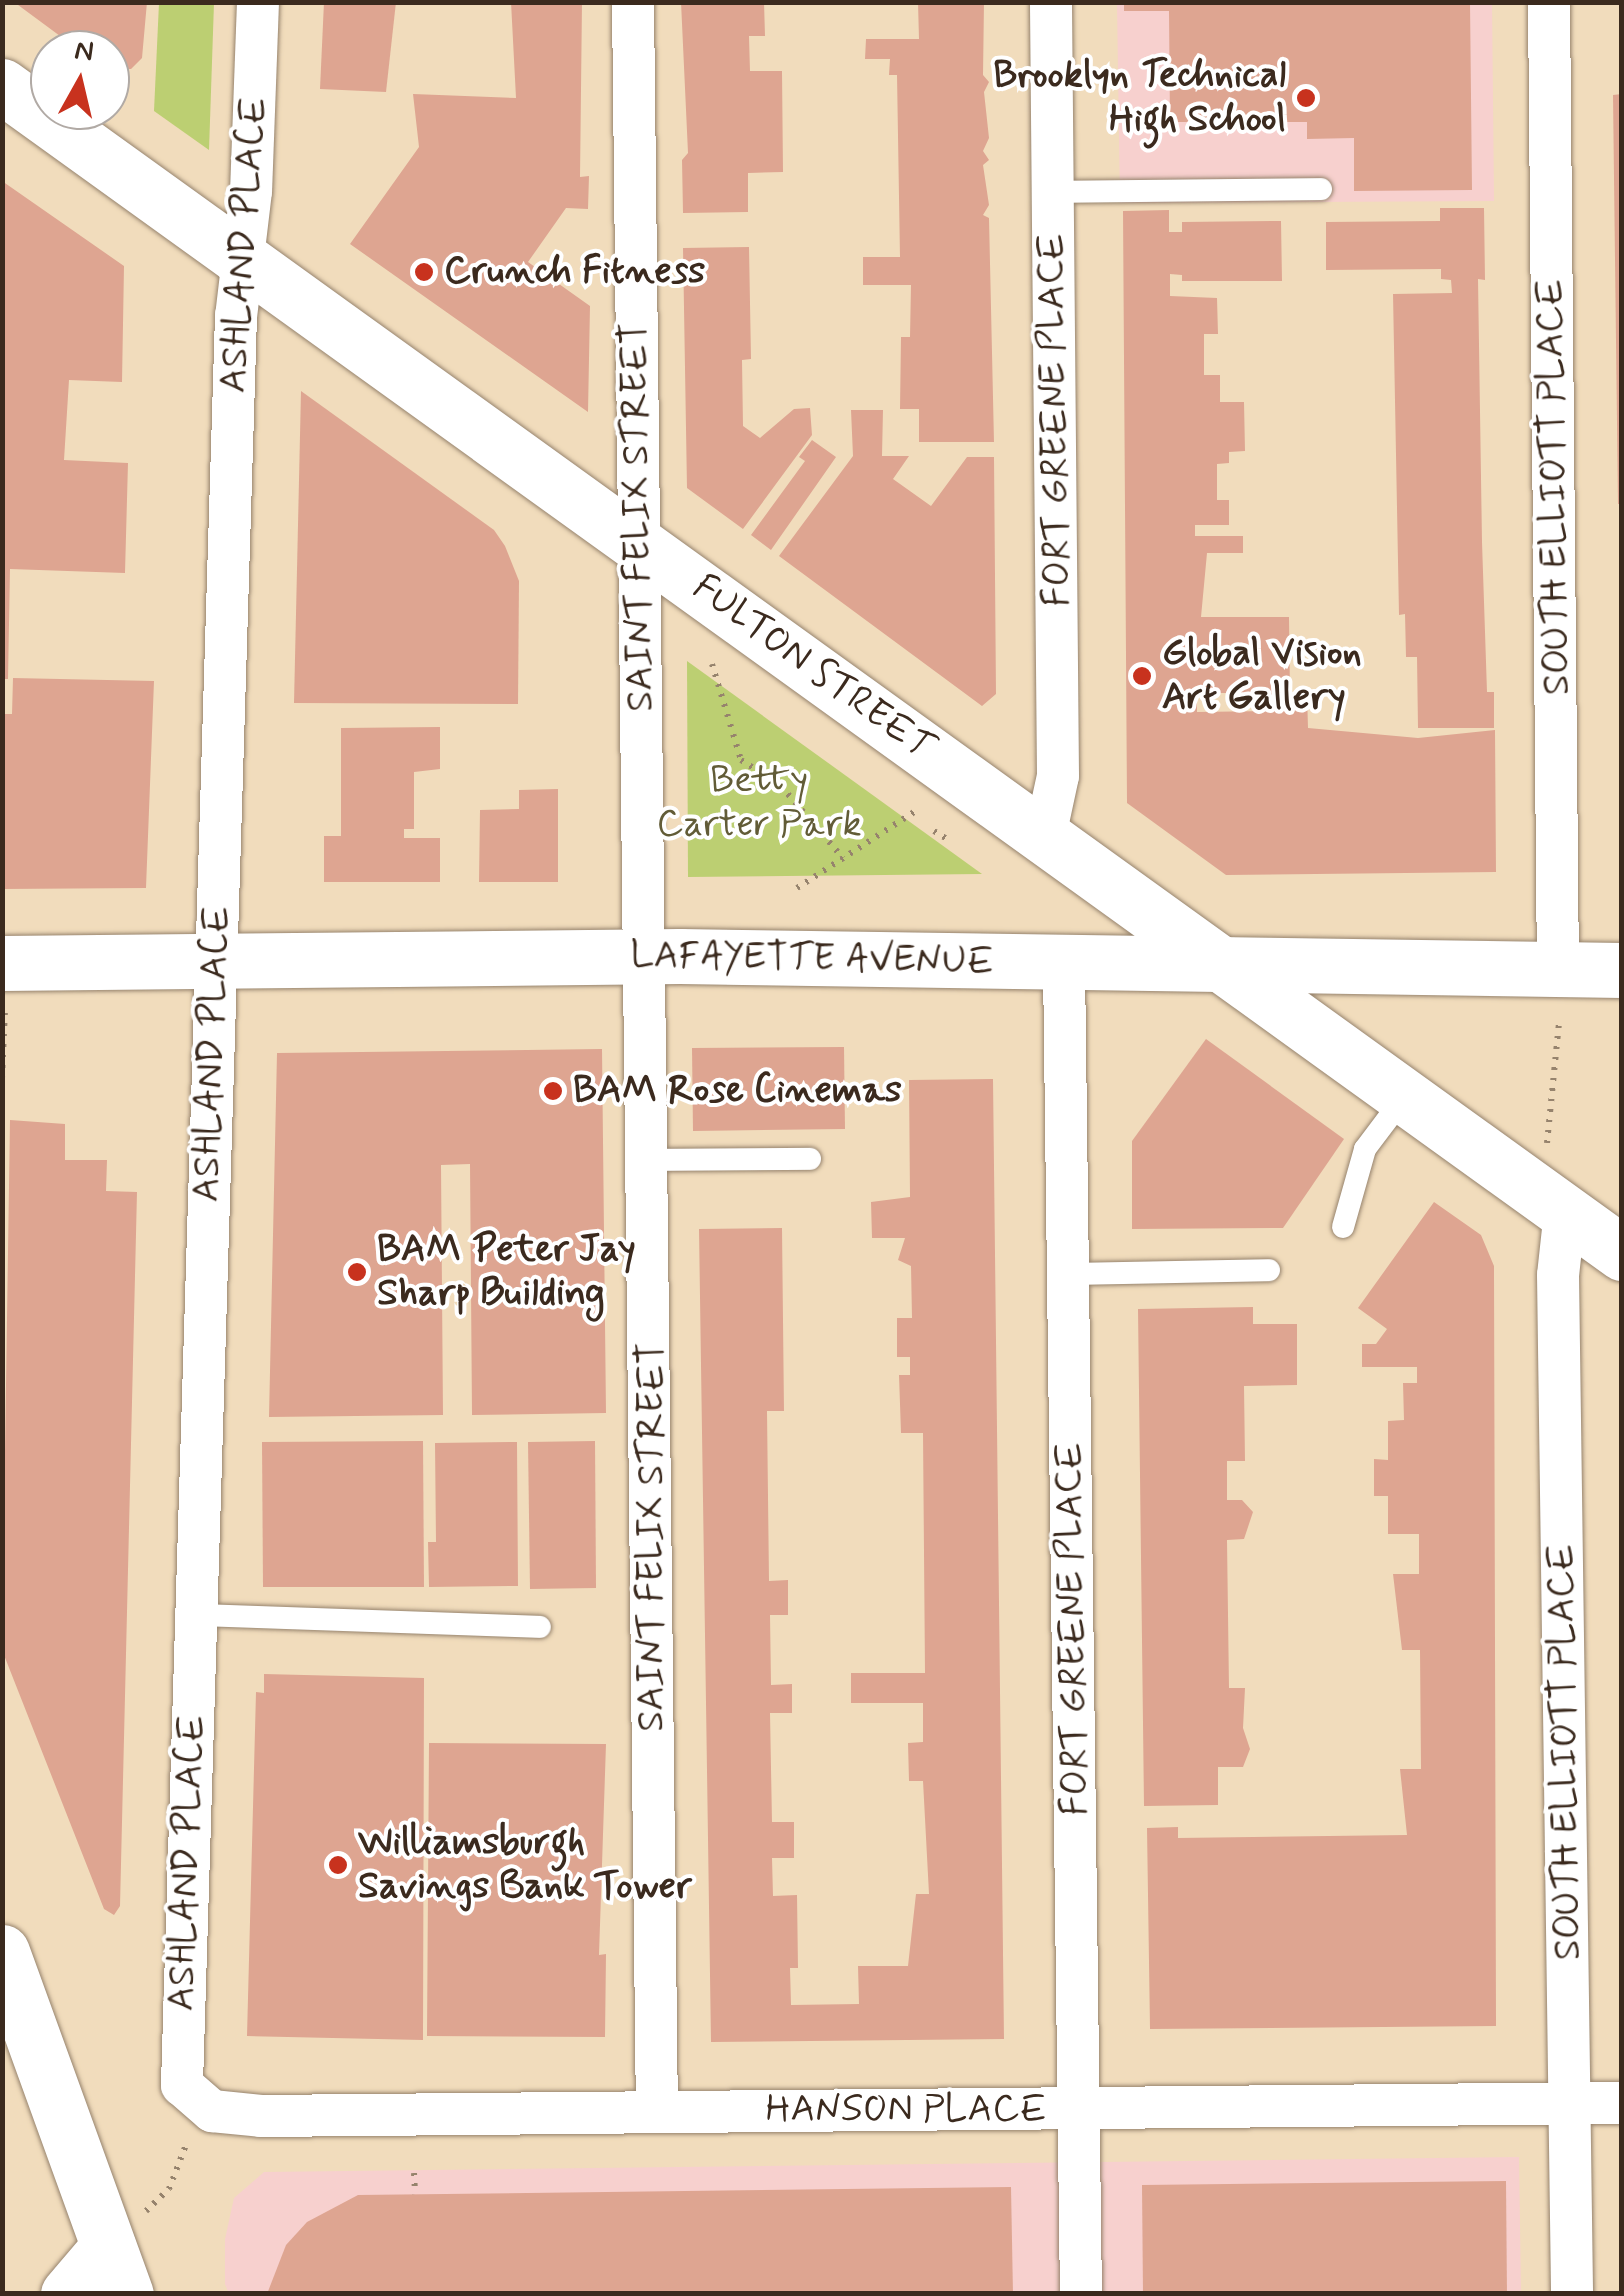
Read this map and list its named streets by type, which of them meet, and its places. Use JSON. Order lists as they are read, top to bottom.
{
  "streets": {
    "main road": ["FULTON STREET", "LAFAYETTE AVENUE"],
    "street": [
      "ASHLAND PLACE",
      "FORT GREENE PLACE",
      "SOUTH ELLIOTT PLACE",
      "SAINT FELIX STREET",
      "HANSON PLACE"
    ]
  },
  "crossings": [
    ["ASHLAND PLACE", "FULTON STREET"],
    ["ASHLAND PLACE", "LAFAYETTE AVENUE"],
    ["ASHLAND PLACE", "HANSON PLACE"],
    ["FORT GREENE PLACE", "FULTON STREET"],
    ["FORT GREENE PLACE", "LAFAYETTE AVENUE"],
    ["FORT GREENE PLACE", "HANSON PLACE"],
    ["SOUTH ELLIOTT PLACE", "FULTON STREET"],
    ["SOUTH ELLIOTT PLACE", "LAFAYETTE AVENUE"],
    ["SOUTH ELLIOTT PLACE", "HANSON PLACE"],
    ["SAINT FELIX STREET", "FULTON STREET"],
    ["SAINT FELIX STREET", "LAFAYETTE AVENUE"],
    ["SAINT FELIX STREET", "HANSON PLACE"],
    ["FULTON STREET", "LAFAYETTE AVENUE"]
  ],
  "parks": ["Betty Carter Park"],
  "places": [
    "Brooklyn Technical High School",
    "Crunch Fitness",
    "Global Vision Art Gallery",
    "BAM Rose Cinemas",
    "BAM Peter Jay Sharp Building",
    "Williamsburgh Savings Bank Tower"
  ],
  "north": "top"
}
